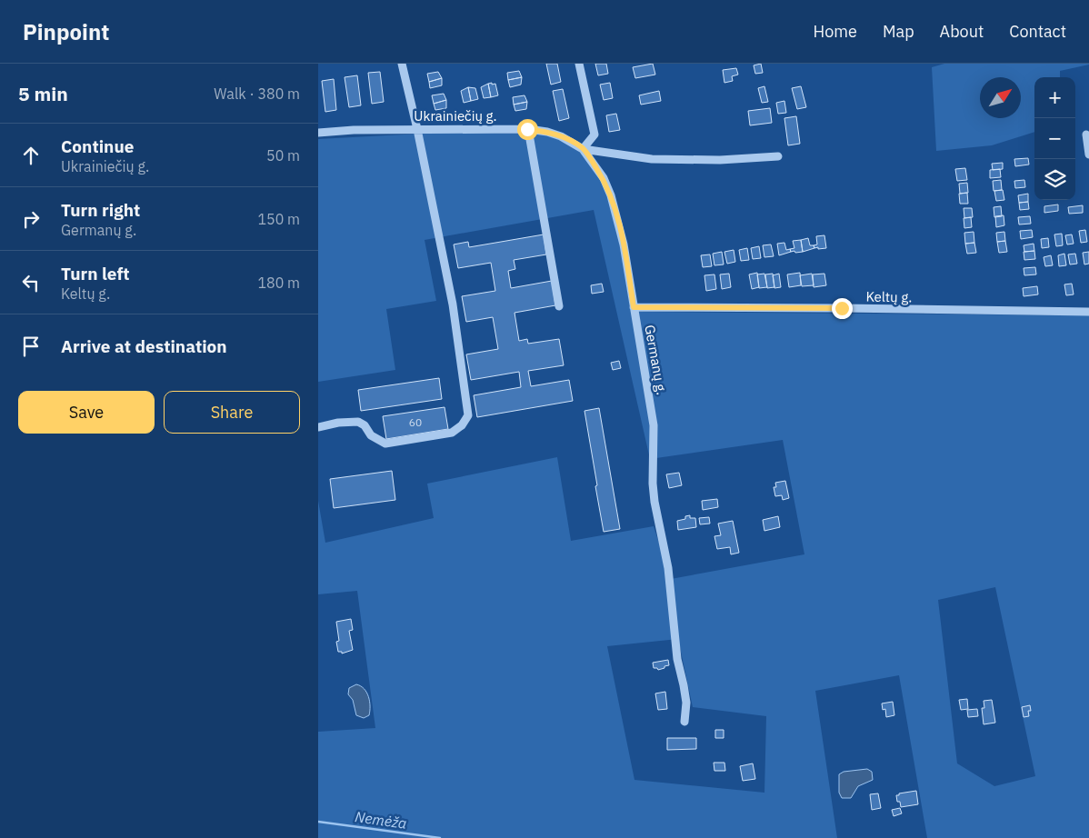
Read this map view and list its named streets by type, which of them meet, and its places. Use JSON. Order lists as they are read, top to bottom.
{
  "streets": {
    "street": ["Ukrainiečių g.", "Keltų g.", "Germanų g."]
  },
  "crossings": [
    ["Ukrainiečių g.", "Germanų g."],
    ["Keltų g.", "Germanų g."]
  ],
  "water": ["Nemėža"],
  "house_numbers": ["60"],
  "north": "top right",
  "page": {
    "header": "Pinpoint",
    "nav": [
      "Home",
      "Map",
      "About",
      "Contact"
    ],
    "heading": ["5 min", "Walk · 380 m"],
    "map_buttons": ["+", "−"],
    "list": [
      ["Continue", "Ukrainiečių g.", "50 m"],
      ["Turn right", "Germanų g.", "150 m"],
      ["Turn left", "Keltų g.", "180 m"],
      "Arrive at destination"
    ],
    "buttons": ["Save", "Share"]
  }
}
